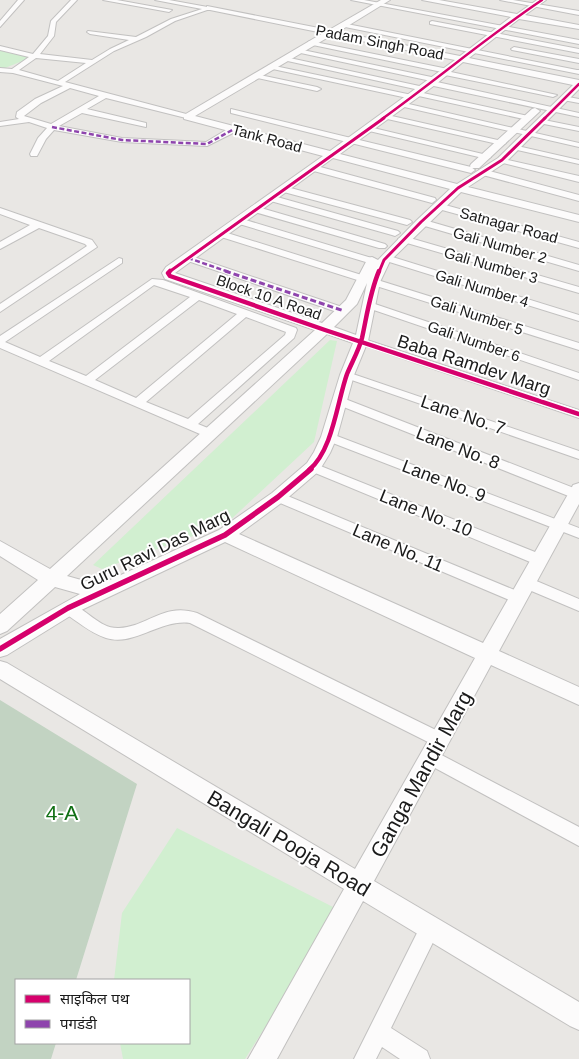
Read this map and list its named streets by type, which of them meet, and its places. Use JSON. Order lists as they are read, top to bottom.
{
  "streets": {
    "street": [
      "Padam Singh Road",
      "Tank Road",
      "Satnagar Road",
      "Gali Number 2",
      "Gali Number 3",
      "Gali Number 4",
      "Block 10 A Road",
      "Gali Number 5",
      "Gali Number 6",
      "Baba Ramdev Marg",
      "Lane No. 7",
      "Lane No. 8",
      "Lane No. 9",
      "Lane No. 10",
      "Lane No. 11",
      "Guru Ravi Das Marg",
      "Ganga Mandir Marg",
      "Bangali Pooja Road"
    ]
  },
  "crossings": [
    ["Padam Singh Road", "Guru Ravi Das Marg"],
    ["Tank Road", "Guru Ravi Das Marg"],
    ["Satnagar Road", "Guru Ravi Das Marg"],
    ["Gali Number 2", "Guru Ravi Das Marg"],
    ["Gali Number 3", "Guru Ravi Das Marg"],
    ["Gali Number 4", "Guru Ravi Das Marg"],
    ["Block 10 A Road", "Baba Ramdev Marg"],
    ["Block 10 A Road", "Guru Ravi Das Marg"],
    ["Gali Number 5", "Guru Ravi Das Marg"],
    ["Gali Number 6", "Guru Ravi Das Marg"],
    ["Baba Ramdev Marg", "Guru Ravi Das Marg"],
    ["Lane No. 7", "Guru Ravi Das Marg"],
    ["Lane No. 8", "Guru Ravi Das Marg"],
    ["Lane No. 8", "Ganga Mandir Marg"],
    ["Lane No. 9", "Guru Ravi Das Marg"],
    ["Lane No. 9", "Ganga Mandir Marg"],
    ["Lane No. 10", "Guru Ravi Das Marg"],
    ["Lane No. 10", "Ganga Mandir Marg"],
    ["Lane No. 11", "Guru Ravi Das Marg"],
    ["Lane No. 11", "Ganga Mandir Marg"],
    ["Ganga Mandir Marg", "Bangali Pooja Road"]
  ],
  "parks": ["4-A"],
  "legend": ["साइकिल पथ", "पगडंडी"]
}
